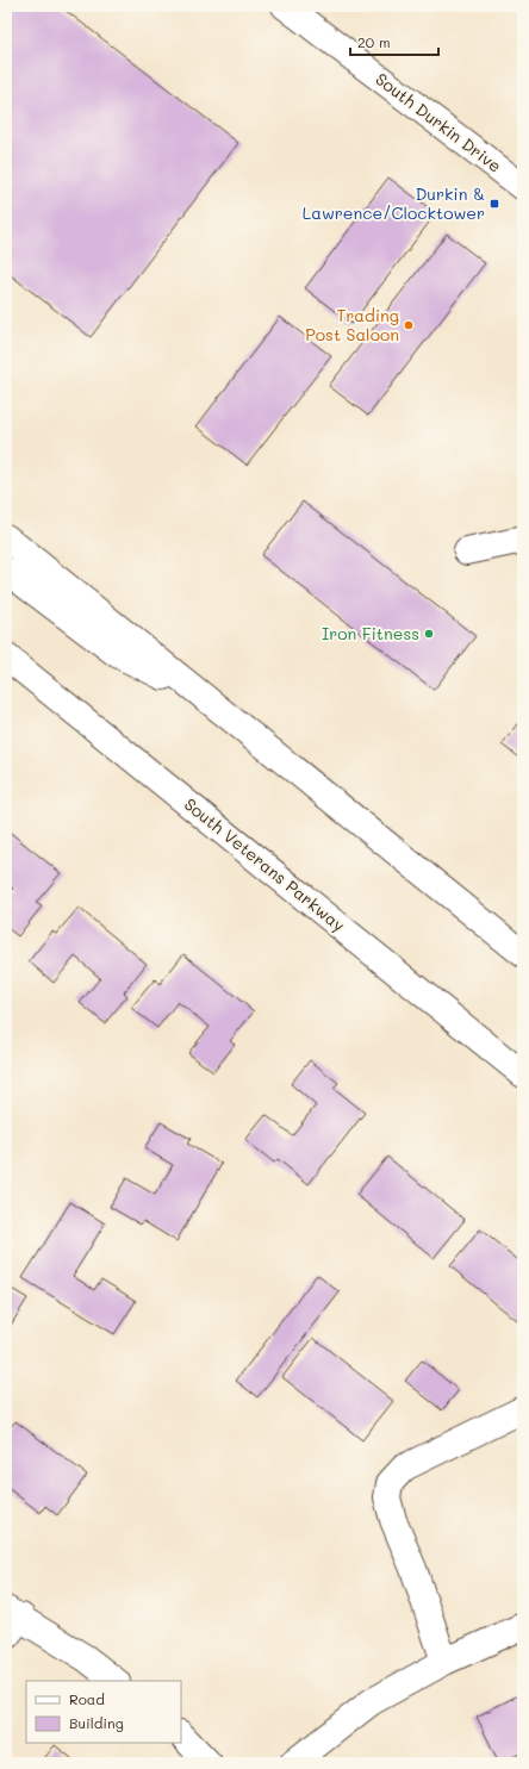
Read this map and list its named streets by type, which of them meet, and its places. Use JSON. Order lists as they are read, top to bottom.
{
  "streets": {
    "main road": ["South Durkin Drive", "South Veterans Parkway"]
  },
  "places": {
    "transit": ["Durkin & Lawrence/Clocktower"],
    "other": ["Trading Post Saloon", "Iron Fitness"]
  },
  "legend": ["Road", "Building"],
  "scale_bar": "20 m"
}
